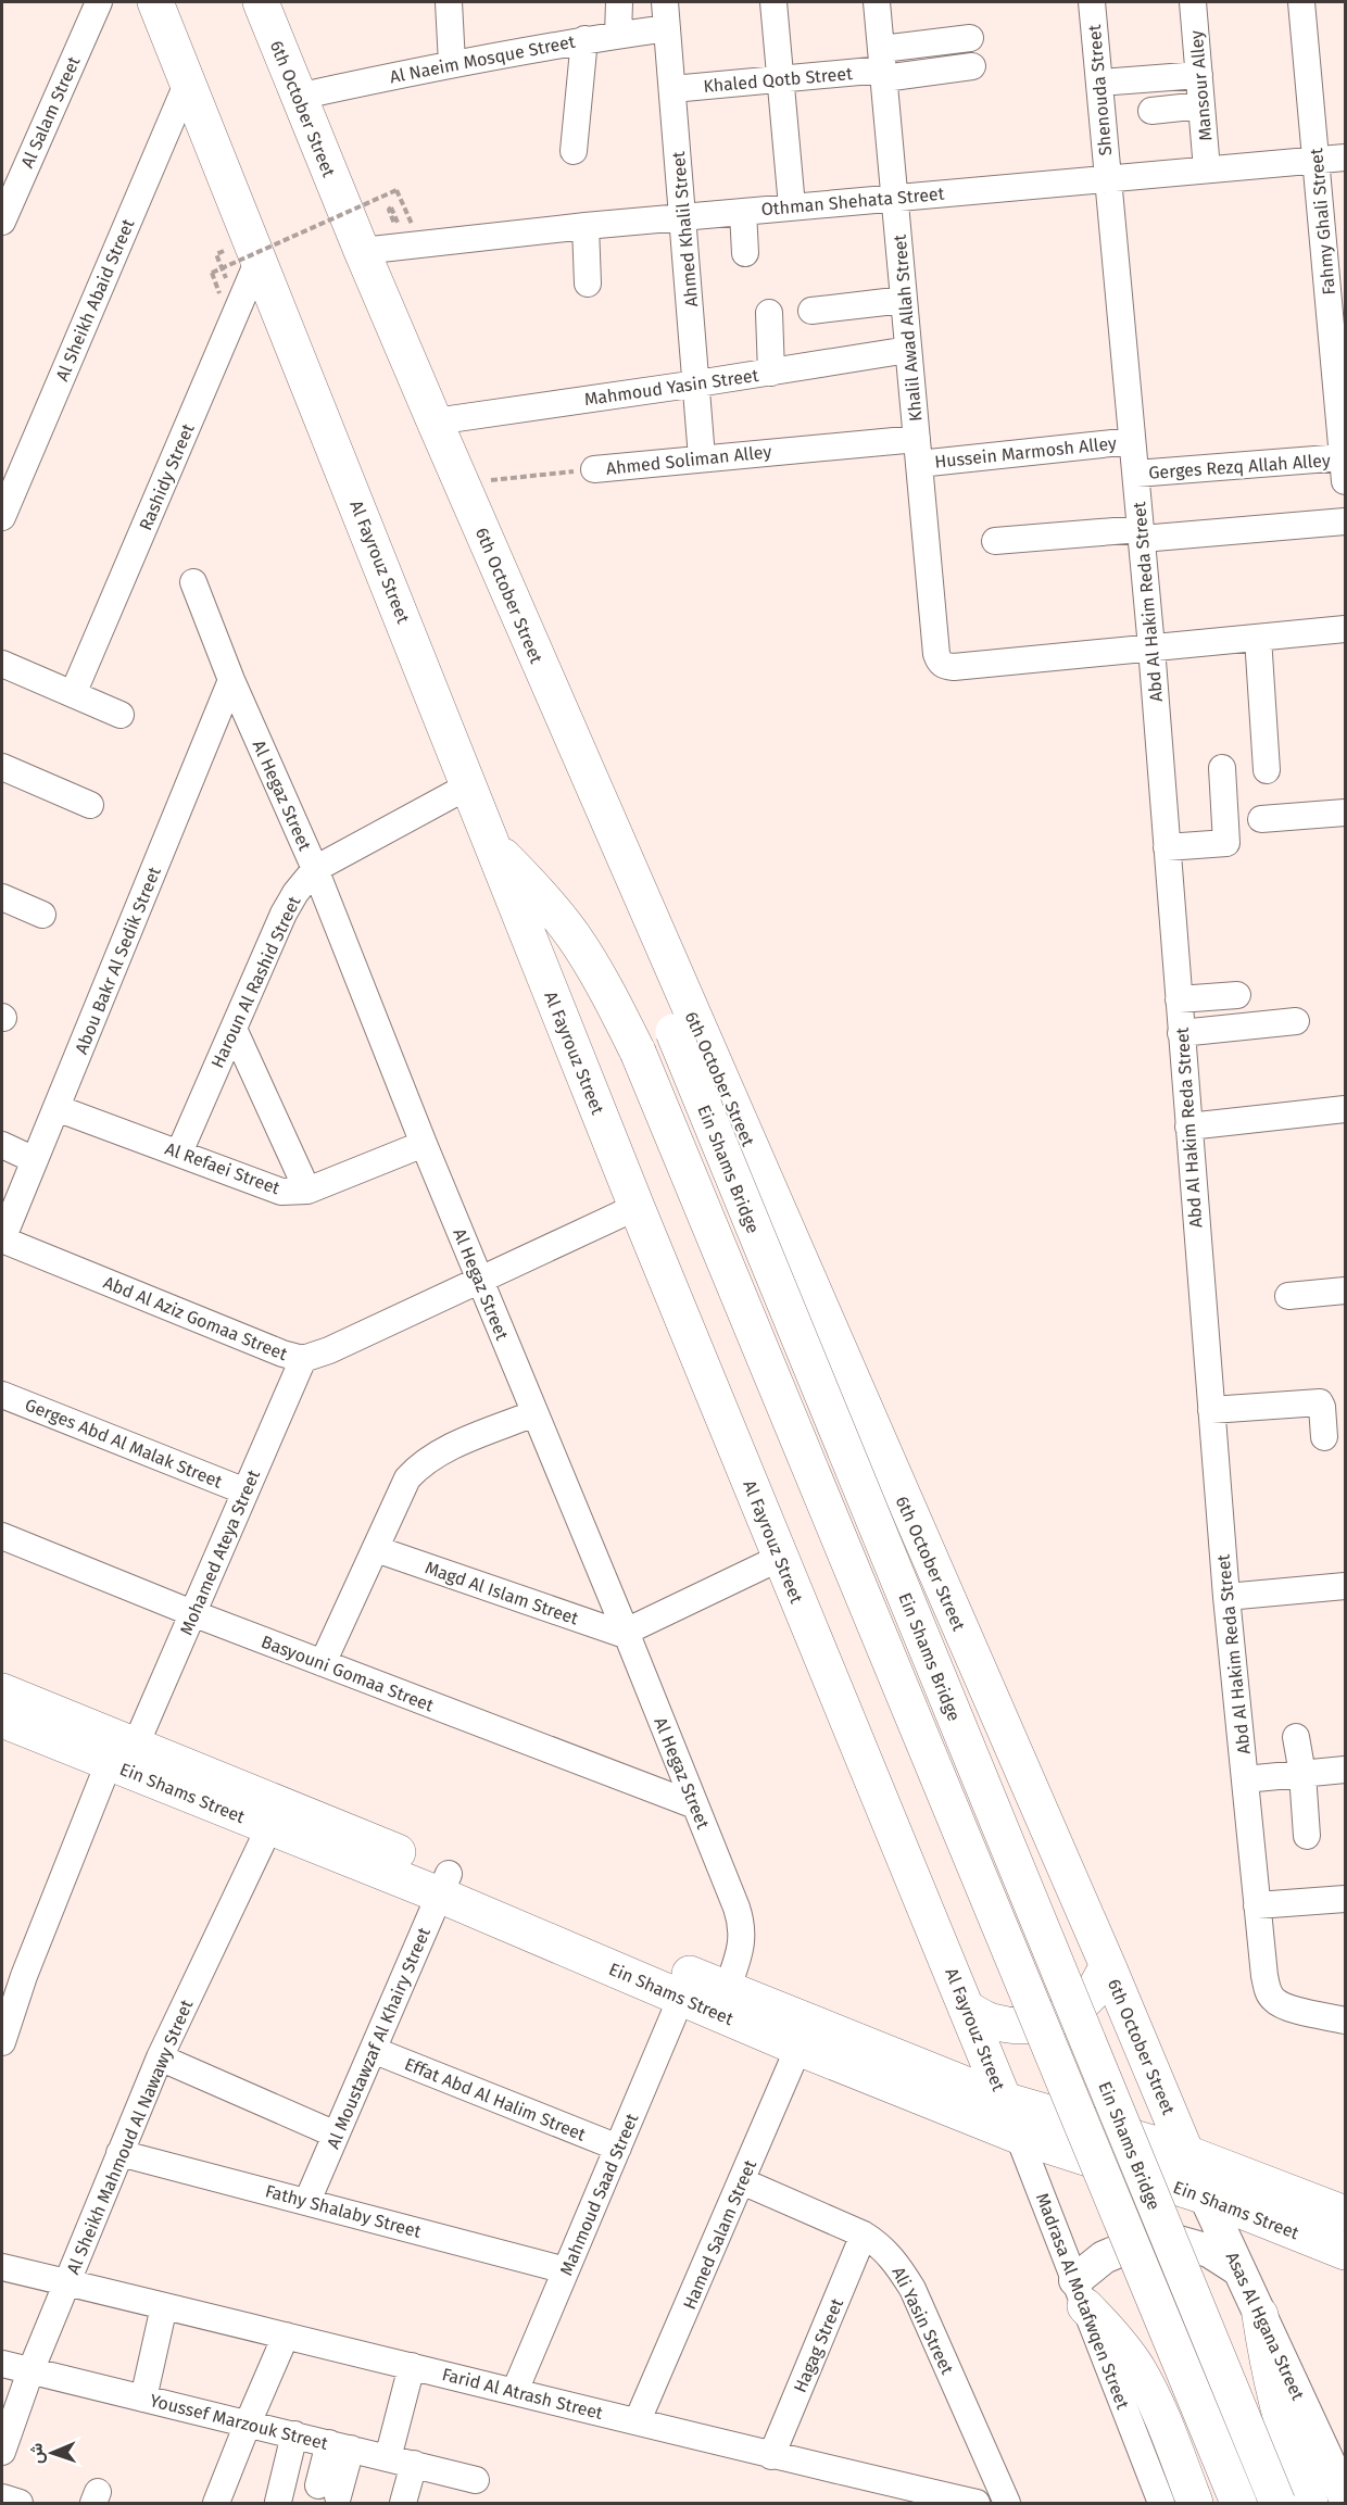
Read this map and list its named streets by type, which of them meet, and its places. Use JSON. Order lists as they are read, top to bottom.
{
  "streets": {
    "main road": [
      "6th October Street",
      "Al Fayrouz Street",
      "Ein Shams Bridge",
      "Ein Shams Street"
    ],
    "street": [
      "Al Naeim Mosque Street",
      "Khaled Qotb Street",
      "Mansour Alley",
      "Shenouda Street",
      "Al Salam Street",
      "Othman Shehata Street",
      "Fahmy Ghali Street",
      "Ahmed Khalil Street",
      "Al Sheikh Abaid Street",
      "Khalil Awad Allah Street",
      "Mahmoud Yasin Street",
      "Hussein Marmosh Alley",
      "Ahmed Soliman Alley",
      "Gerges Rezq Allah Alley",
      "Rashidy Street",
      "Abd Al Hakim Reda Street",
      "Al Hegaz Street",
      "Abou Bakr Al Sedik Street",
      "Haroun Al Rashid Street",
      "Al Refaei Street",
      "Abd Al Aziz Gomaa Street",
      "Gerges Abd Al Malak Street",
      "Mohamed Ateya Street",
      "Magd Al Islam Street",
      "Basyouni Gomaa Street",
      "Al Moustawzaf Al Khairy Street",
      "Effat Abd Al Halim Street",
      "Al Sheikh Mahmoud Al Nawawy Street",
      "Mahmoud Saad Street",
      "Fathy Shalaby Street",
      "Hamed Salam Street",
      "Madrasa Al Motafwqen Street",
      "Ali Yasin Street",
      "Asas Al Hgana Street",
      "Hagag Street",
      "Farid Al Atrash Street",
      "Youssef Marzouk Street"
    ]
  },
  "crossings": [
    ["Al Naeim Mosque Street", "6th October Street"],
    ["Al Naeim Mosque Street", "Ahmed Khalil Street"],
    ["Khaled Qotb Street", "Ahmed Khalil Street"],
    ["Khaled Qotb Street", "Khalil Awad Allah Street"],
    ["Mansour Alley", "Othman Shehata Street"],
    ["Shenouda Street", "Othman Shehata Street"],
    ["Shenouda Street", "Abd Al Hakim Reda Street"],
    ["6th October Street", "Othman Shehata Street"],
    ["6th October Street", "Mahmoud Yasin Street"],
    ["6th October Street", "Ahmed Soliman Alley"],
    ["6th October Street", "Ein Shams Bridge"],
    ["6th October Street", "Ein Shams Street"],
    ["6th October Street", "Asas Al Hgana Street"],
    ["Othman Shehata Street", "Fahmy Ghali Street"],
    ["Othman Shehata Street", "Ahmed Khalil Street"],
    ["Othman Shehata Street", "Khalil Awad Allah Street"],
    ["Othman Shehata Street", "Abd Al Hakim Reda Street"],
    ["Fahmy Ghali Street", "Gerges Rezq Allah Alley"],
    ["Ahmed Khalil Street", "Mahmoud Yasin Street"],
    ["Ahmed Khalil Street", "Ahmed Soliman Alley"],
    ["Al Sheikh Abaid Street", "Al Fayrouz Street"],
    ["Khalil Awad Allah Street", "Mahmoud Yasin Street"],
    ["Khalil Awad Allah Street", "Hussein Marmosh Alley"],
    ["Khalil Awad Allah Street", "Ahmed Soliman Alley"],
    ["Khalil Awad Allah Street", "Abd Al Hakim Reda Street"],
    ["Hussein Marmosh Alley", "Ahmed Soliman Alley"],
    ["Hussein Marmosh Alley", "Abd Al Hakim Reda Street"],
    ["Gerges Rezq Allah Alley", "Abd Al Hakim Reda Street"],
    ["Rashidy Street", "Al Fayrouz Street"],
    ["Al Fayrouz Street", "Haroun Al Rashid Street"],
    ["Al Fayrouz Street", "Ein Shams Bridge"],
    ["Al Fayrouz Street", "Abd Al Aziz Gomaa Street"],
    ["Al Fayrouz Street", "Ein Shams Street"],
    ["Al Fayrouz Street", "Madrasa Al Motafwqen Street"],
    ["Al Hegaz Street", "Abou Bakr Al Sedik Street"],
    ["Al Hegaz Street", "Haroun Al Rashid Street"],
    ["Al Hegaz Street", "Al Refaei Street"],
    ["Al Hegaz Street", "Abd Al Aziz Gomaa Street"],
    ["Al Hegaz Street", "Magd Al Islam Street"],
    ["Al Hegaz Street", "Basyouni Gomaa Street"],
    ["Al Hegaz Street", "Ein Shams Street"],
    ["Abou Bakr Al Sedik Street", "Al Refaei Street"],
    ["Abou Bakr Al Sedik Street", "Abd Al Aziz Gomaa Street"],
    ["Haroun Al Rashid Street", "Al Refaei Street"],
    ["Abd Al Aziz Gomaa Street", "Mohamed Ateya Street"],
    ["Gerges Abd Al Malak Street", "Mohamed Ateya Street"],
    ["Mohamed Ateya Street", "Basyouni Gomaa Street"],
    ["Mohamed Ateya Street", "Ein Shams Street"],
    ["Ein Shams Street", "Al Moustawzaf Al Khairy Street"],
    ["Ein Shams Street", "Al Sheikh Mahmoud Al Nawawy Street"],
    ["Ein Shams Street", "Mahmoud Saad Street"],
    ["Ein Shams Street", "Hamed Salam Street"],
    ["Ein Shams Street", "Madrasa Al Motafwqen Street"],
    ["Ein Shams Street", "Asas Al Hgana Street"],
    ["Al Moustawzaf Al Khairy Street", "Effat Abd Al Halim Street"],
    ["Al Moustawzaf Al Khairy Street", "Fathy Shalaby Street"],
    ["Effat Abd Al Halim Street", "Mahmoud Saad Street"],
    ["Al Sheikh Mahmoud Al Nawawy Street", "Fathy Shalaby Street"],
    ["Al Sheikh Mahmoud Al Nawawy Street", "Farid Al Atrash Street"],
    ["Al Sheikh Mahmoud Al Nawawy Street", "Youssef Marzouk Street"],
    ["Mahmoud Saad Street", "Fathy Shalaby Street"],
    ["Mahmoud Saad Street", "Farid Al Atrash Street"],
    ["Hamed Salam Street", "Ali Yasin Street"],
    ["Hamed Salam Street", "Farid Al Atrash Street"],
    ["Ali Yasin Street", "Hagag Street"],
    ["Hagag Street", "Farid Al Atrash Street"]
  ],
  "north": "left"
}
